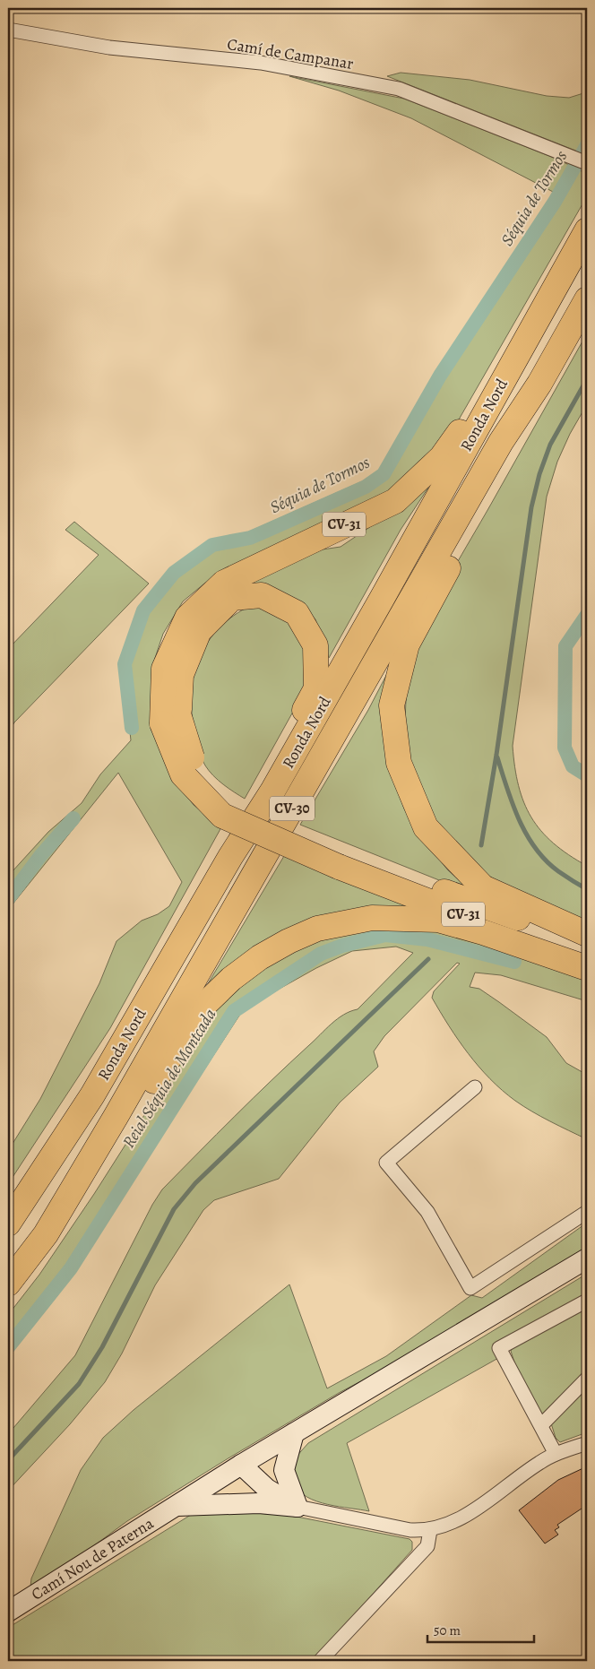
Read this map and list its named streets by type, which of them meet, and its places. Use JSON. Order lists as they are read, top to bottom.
{
  "streets": {
    "highway": ["Ronda Nord", "CV-31", "CV-30"],
    "street": ["Camí de Campanar", "Camí Nou de Paterna"]
  },
  "crossings": [
    ["Ronda Nord", "CV-31"]
  ],
  "water": ["Séquia de Tormos", "Reial Séquia de Montcada"],
  "scale_bar": "50 m"
}
